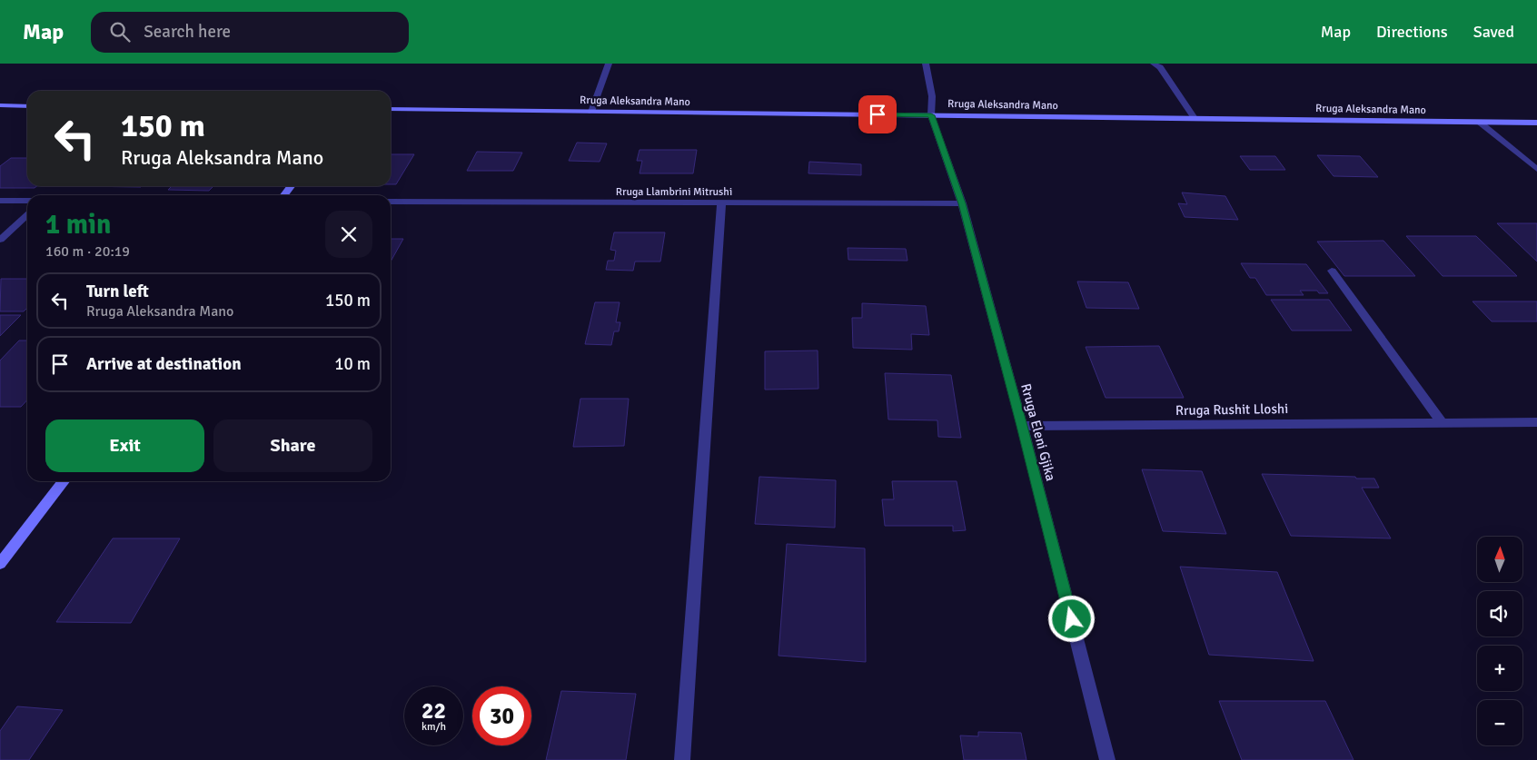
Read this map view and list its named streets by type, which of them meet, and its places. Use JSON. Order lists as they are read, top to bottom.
{
  "streets": {
    "street": [
      "Rruga Aleksandra Mano",
      "Rruga Llambrini Mitrushi",
      "Rruga Rushit Lloshi",
      "Rruga Eleni Gjika"
    ]
  },
  "crossings": [
    ["Rruga Aleksandra Mano", "Rruga Eleni Gjika"],
    ["Rruga Llambrini Mitrushi", "Rruga Eleni Gjika"],
    ["Rruga Rushit Lloshi", "Rruga Eleni Gjika"]
  ],
  "north": "top",
  "page": {
    "header": "Map",
    "search": "Search here",
    "nav": ["Map", "Directions", "Saved"],
    "turn": ["150 m", "Rruga Aleksandra Mano"],
    "heading": ["1 min", "160 m · 20:19"],
    "list": [
      {
        "name": "Turn left",
        "note": "Rruga Aleksandra Mano",
        "value": "150 m"
      },
      {
        "name": "Arrive at destination",
        "value": "10 m"
      }
    ],
    "buttons": ["Exit", "Share"],
    "map_buttons": ["+", "−"],
    "speed": "22 km/h",
    "limit": "30"
  }
}
